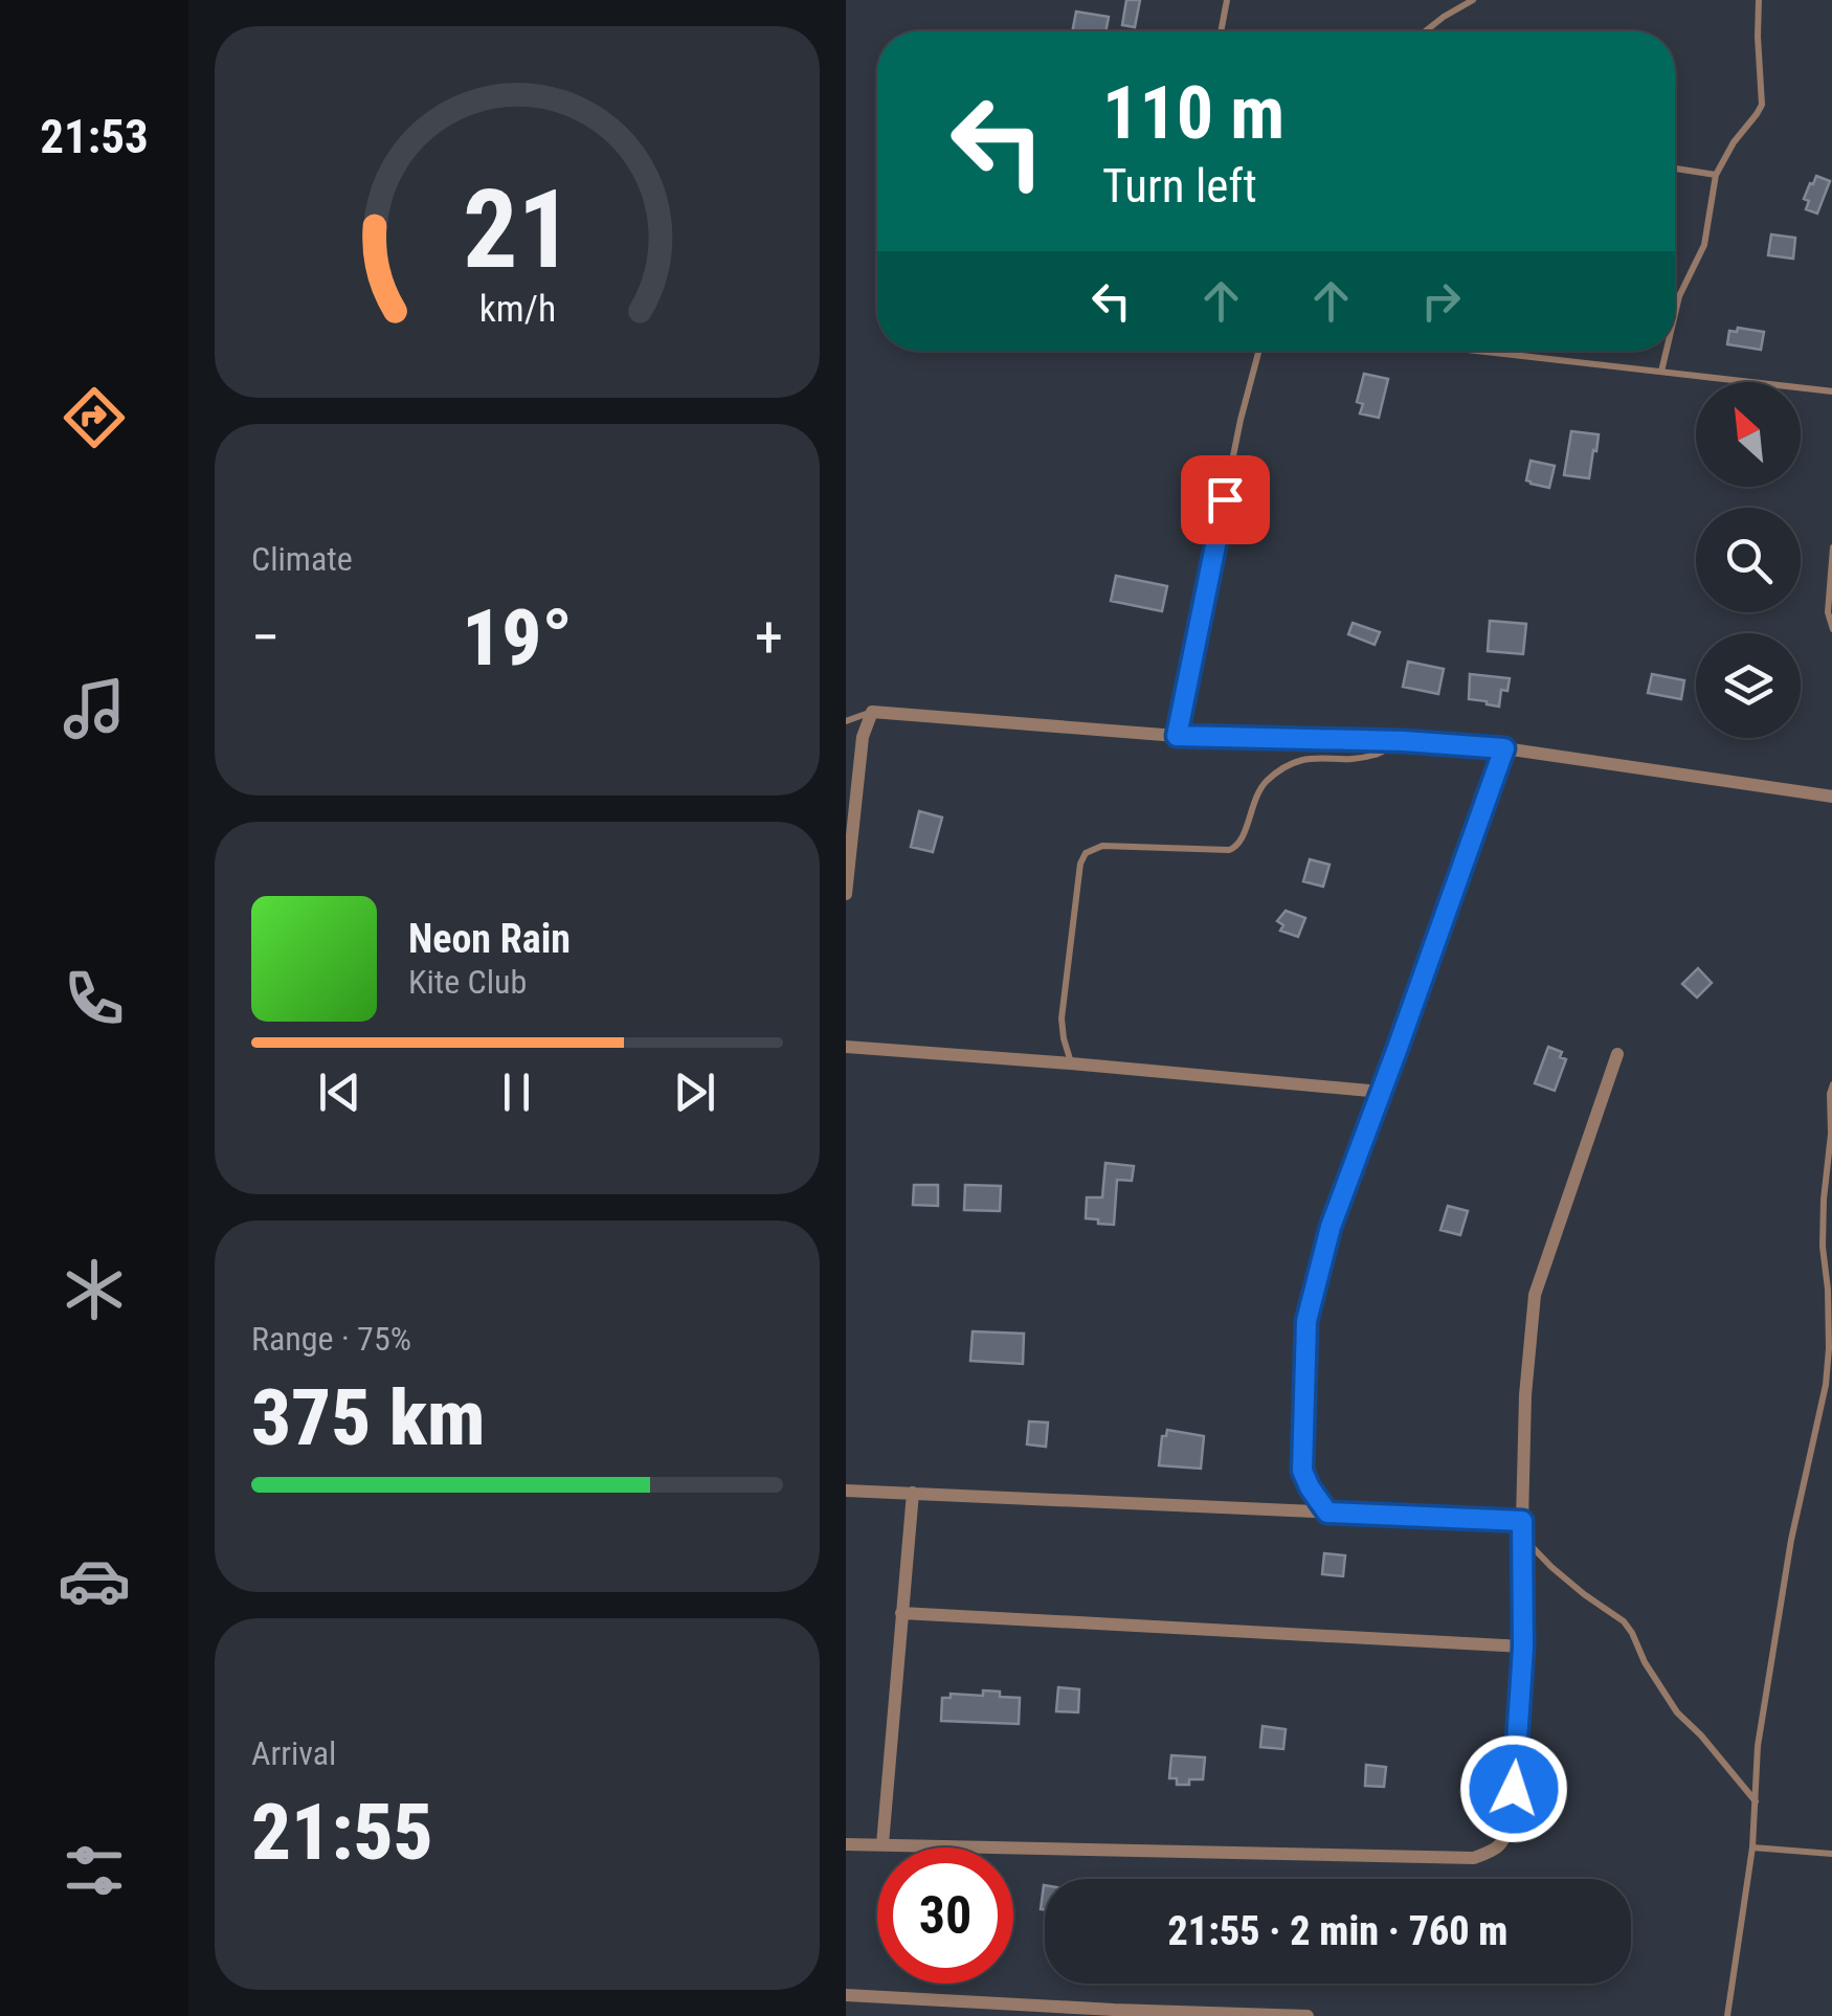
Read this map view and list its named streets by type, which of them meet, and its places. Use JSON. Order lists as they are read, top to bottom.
{
  "north": "top left",
  "page": {
    "tabs": "21:53",
    "turn": ["110 m", "Turn left"],
    "tile": [
      "Climate",
      ["Range · 75%", "375 km"],
      ["Arrival", "21:55"]
    ],
    "heat": ["−", "19°", "+"],
    "song": ["Neon Rain", "Kite Club"],
    "limit": "30",
    "trip": "21:55 · 2 min · 760 m",
    "gauge": ["21", "km/h"]
  }
}
